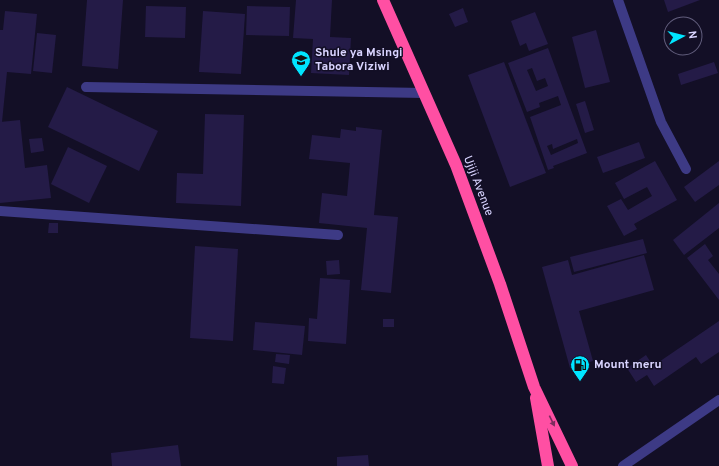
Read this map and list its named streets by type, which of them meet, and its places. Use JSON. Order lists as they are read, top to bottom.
{
  "streets": {
    "highway": ["Ujiji Avenue"]
  },
  "places": {
    "school or university": ["Shule ya Msingi Tabora Viziwi"],
    "fuel station": ["Mount meru"]
  },
  "north": "right"
}
